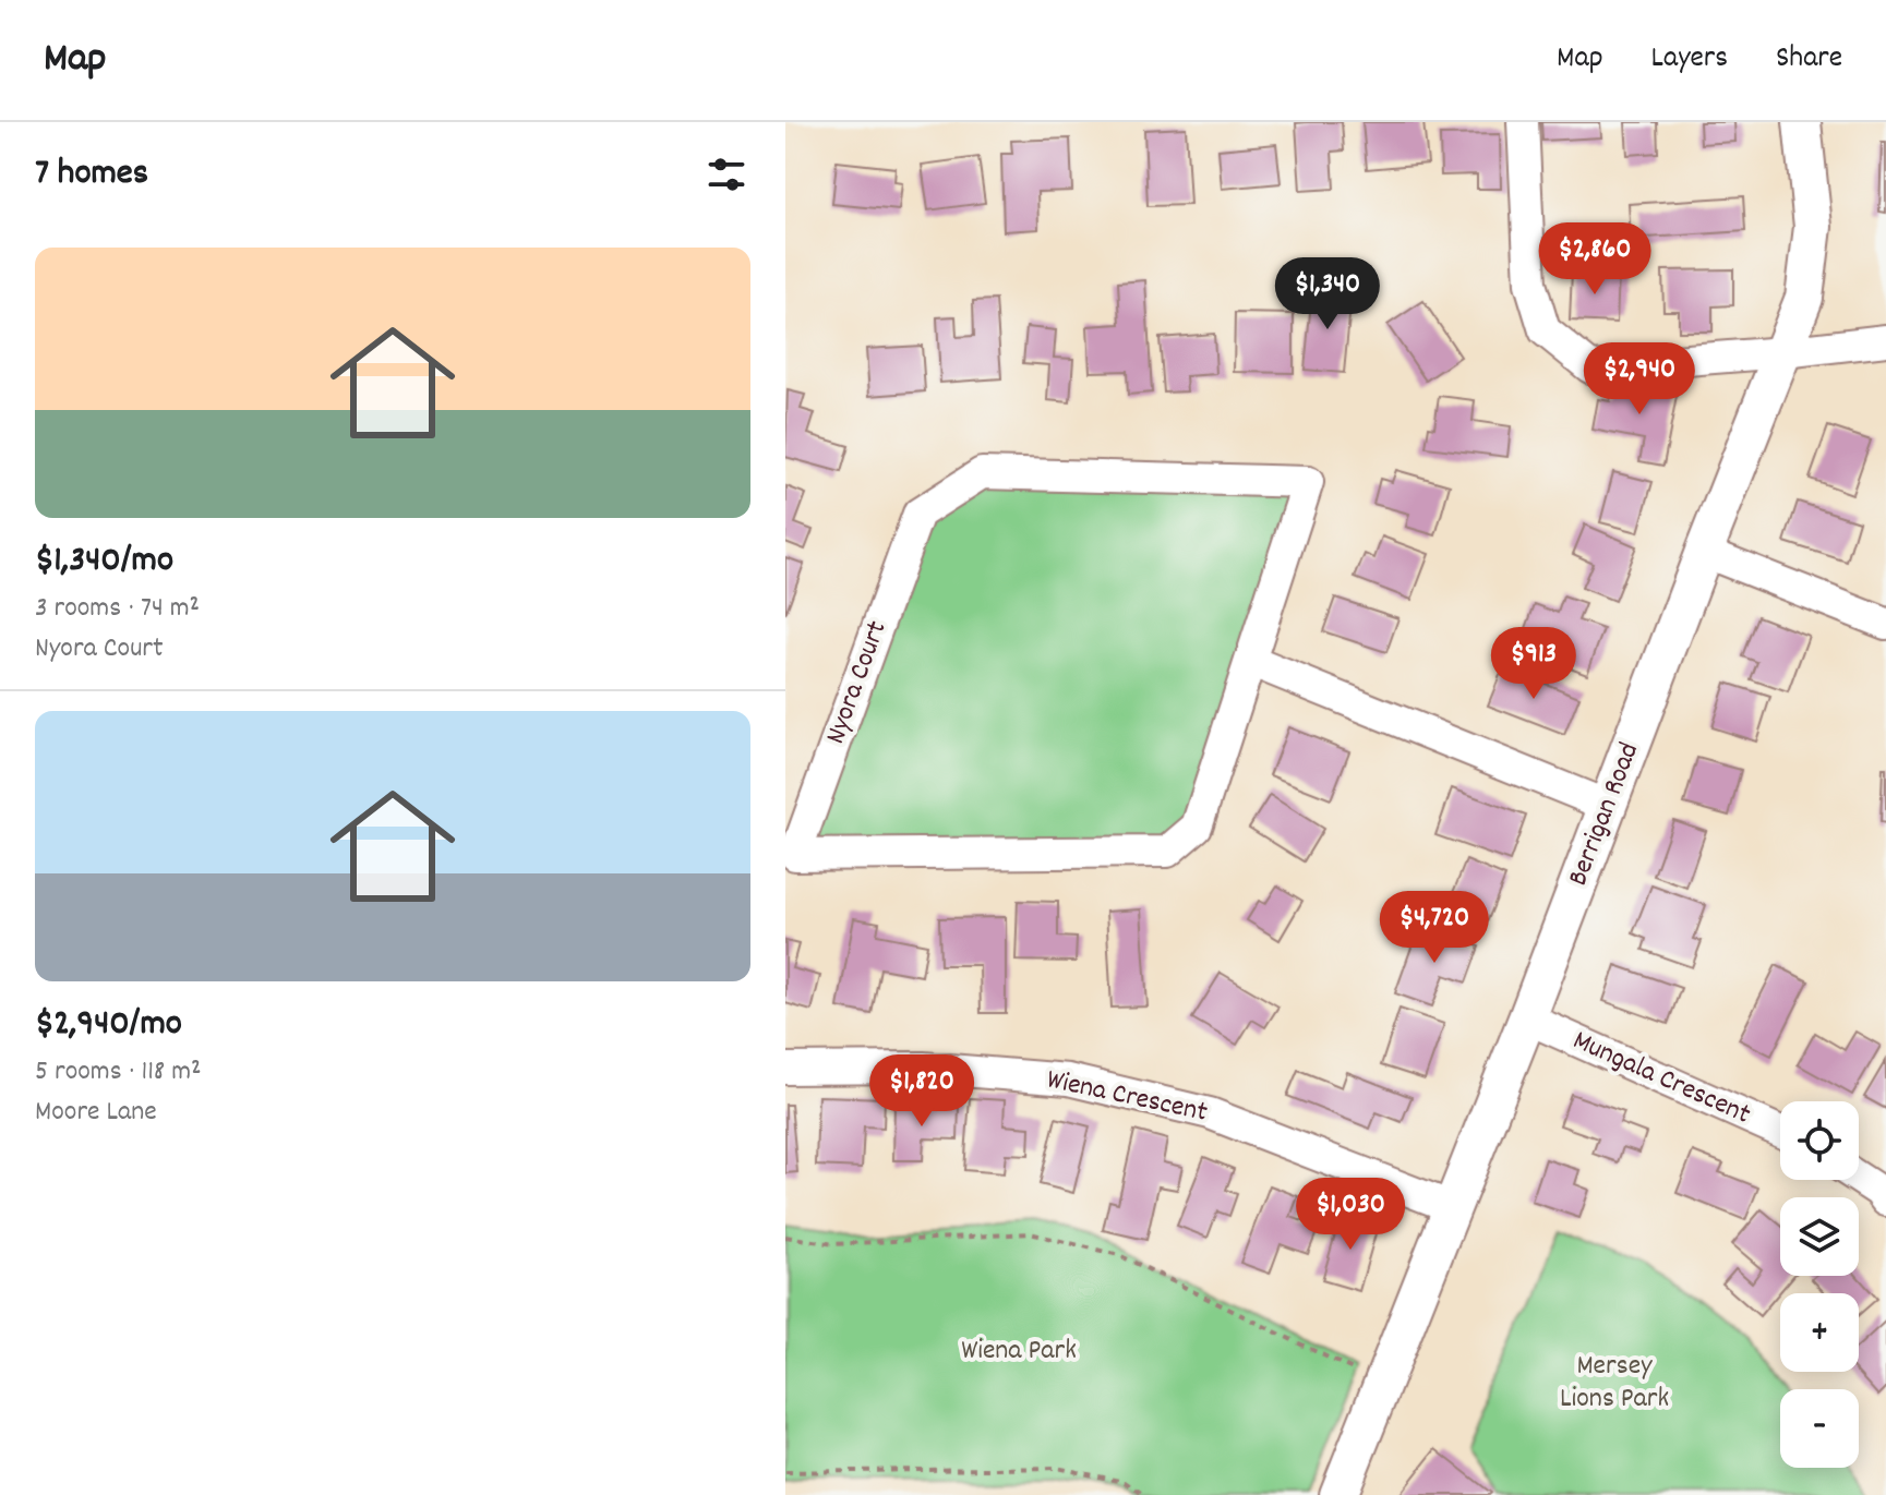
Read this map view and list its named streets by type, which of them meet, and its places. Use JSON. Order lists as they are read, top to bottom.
{
  "streets": {
    "street": [
      "Nyora Court",
      "Berrigan Road",
      "Mungala Crescent",
      "Wiena Crescent"
    ]
  },
  "crossings": [
    ["Berrigan Road", "Mungala Crescent"],
    ["Berrigan Road", "Wiena Crescent"]
  ],
  "parks": ["Wiena Park", "Mersey Lions Park"],
  "page": {
    "header": "Map",
    "nav": ["Map", "Layers", "Share"],
    "heading": "7 homes",
    "price": [
      "$2,860",
      "$1,340",
      "$2,940",
      "$913",
      "$4,720",
      "$1,820",
      "$1,030"
    ],
    "list": [
      {
        "name": "$1,340/mo",
        "note": "3 rooms · 74 m² · Nyora Court"
      },
      {
        "name": "$2,940/mo",
        "note": "5 rooms · 118 m² · Moore Lane"
      }
    ],
    "map_buttons": ["+", "−"]
  }
}
